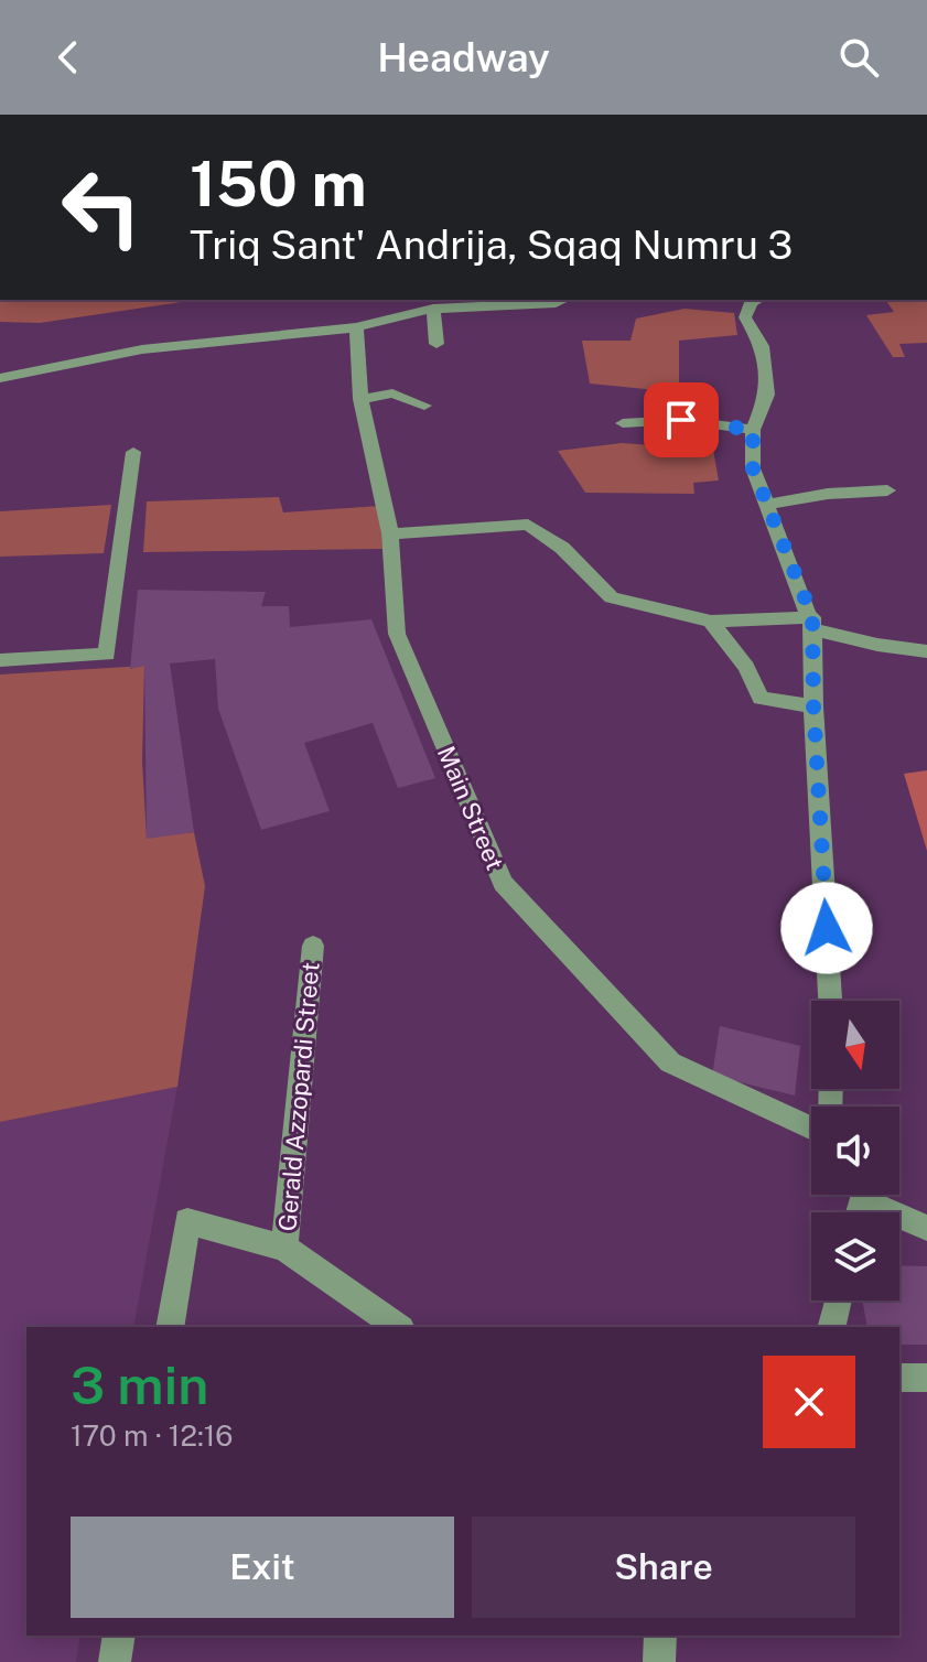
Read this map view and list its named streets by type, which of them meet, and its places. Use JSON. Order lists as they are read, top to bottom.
{
  "streets": {
    "street": ["Main Street", "Gerald Azzopardi Street"]
  },
  "north": "bottom",
  "page": {
    "header": "Headway",
    "turn": ["150 m", "Triq Sant' Andrija, Sqaq Numru 3"],
    "heading": ["3 min", "170 m · 12:16"],
    "buttons": ["Exit", "Share"]
  }
}
